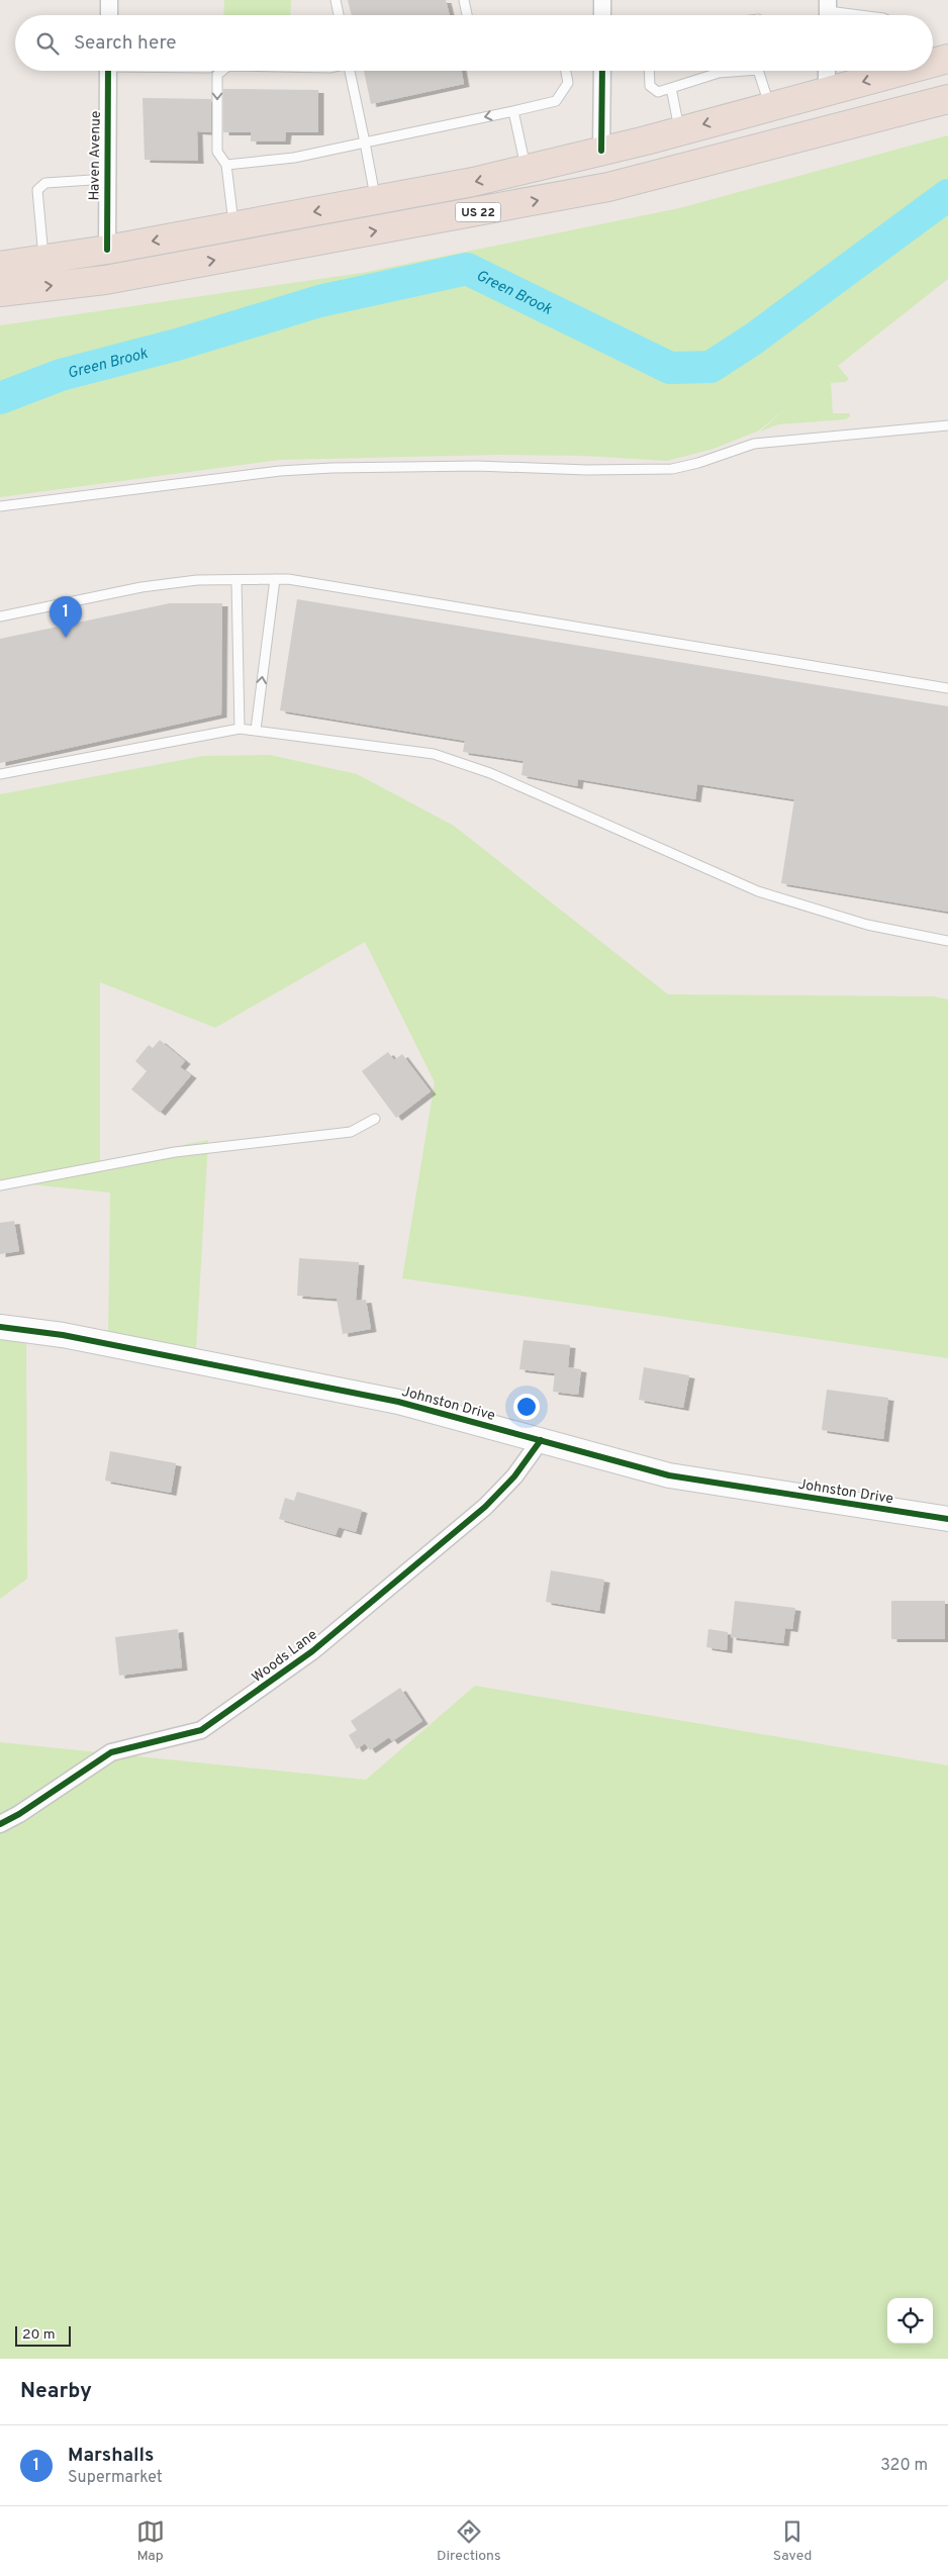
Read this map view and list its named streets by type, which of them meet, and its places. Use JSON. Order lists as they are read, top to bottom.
{
  "streets": {
    "highway": ["US 22"],
    "street": ["Haven Avenue", "Johnston Drive", "Woods Lane"]
  },
  "crossings": [
    ["Haven Avenue", "US 22"],
    ["Johnston Drive", "Woods Lane"]
  ],
  "water": ["Green Brook"],
  "scale_bar": "20 m",
  "page": {
    "search": "Search here",
    "pins": "1",
    "scale": "20 m",
    "heading": "Nearby",
    "list": [
      {
        "mark": "1",
        "name": "Marshalls",
        "note": "Supermarket",
        "value": "320 m"
      }
    ],
    "nav": ["Map", "Directions", "Saved"]
  }
}
